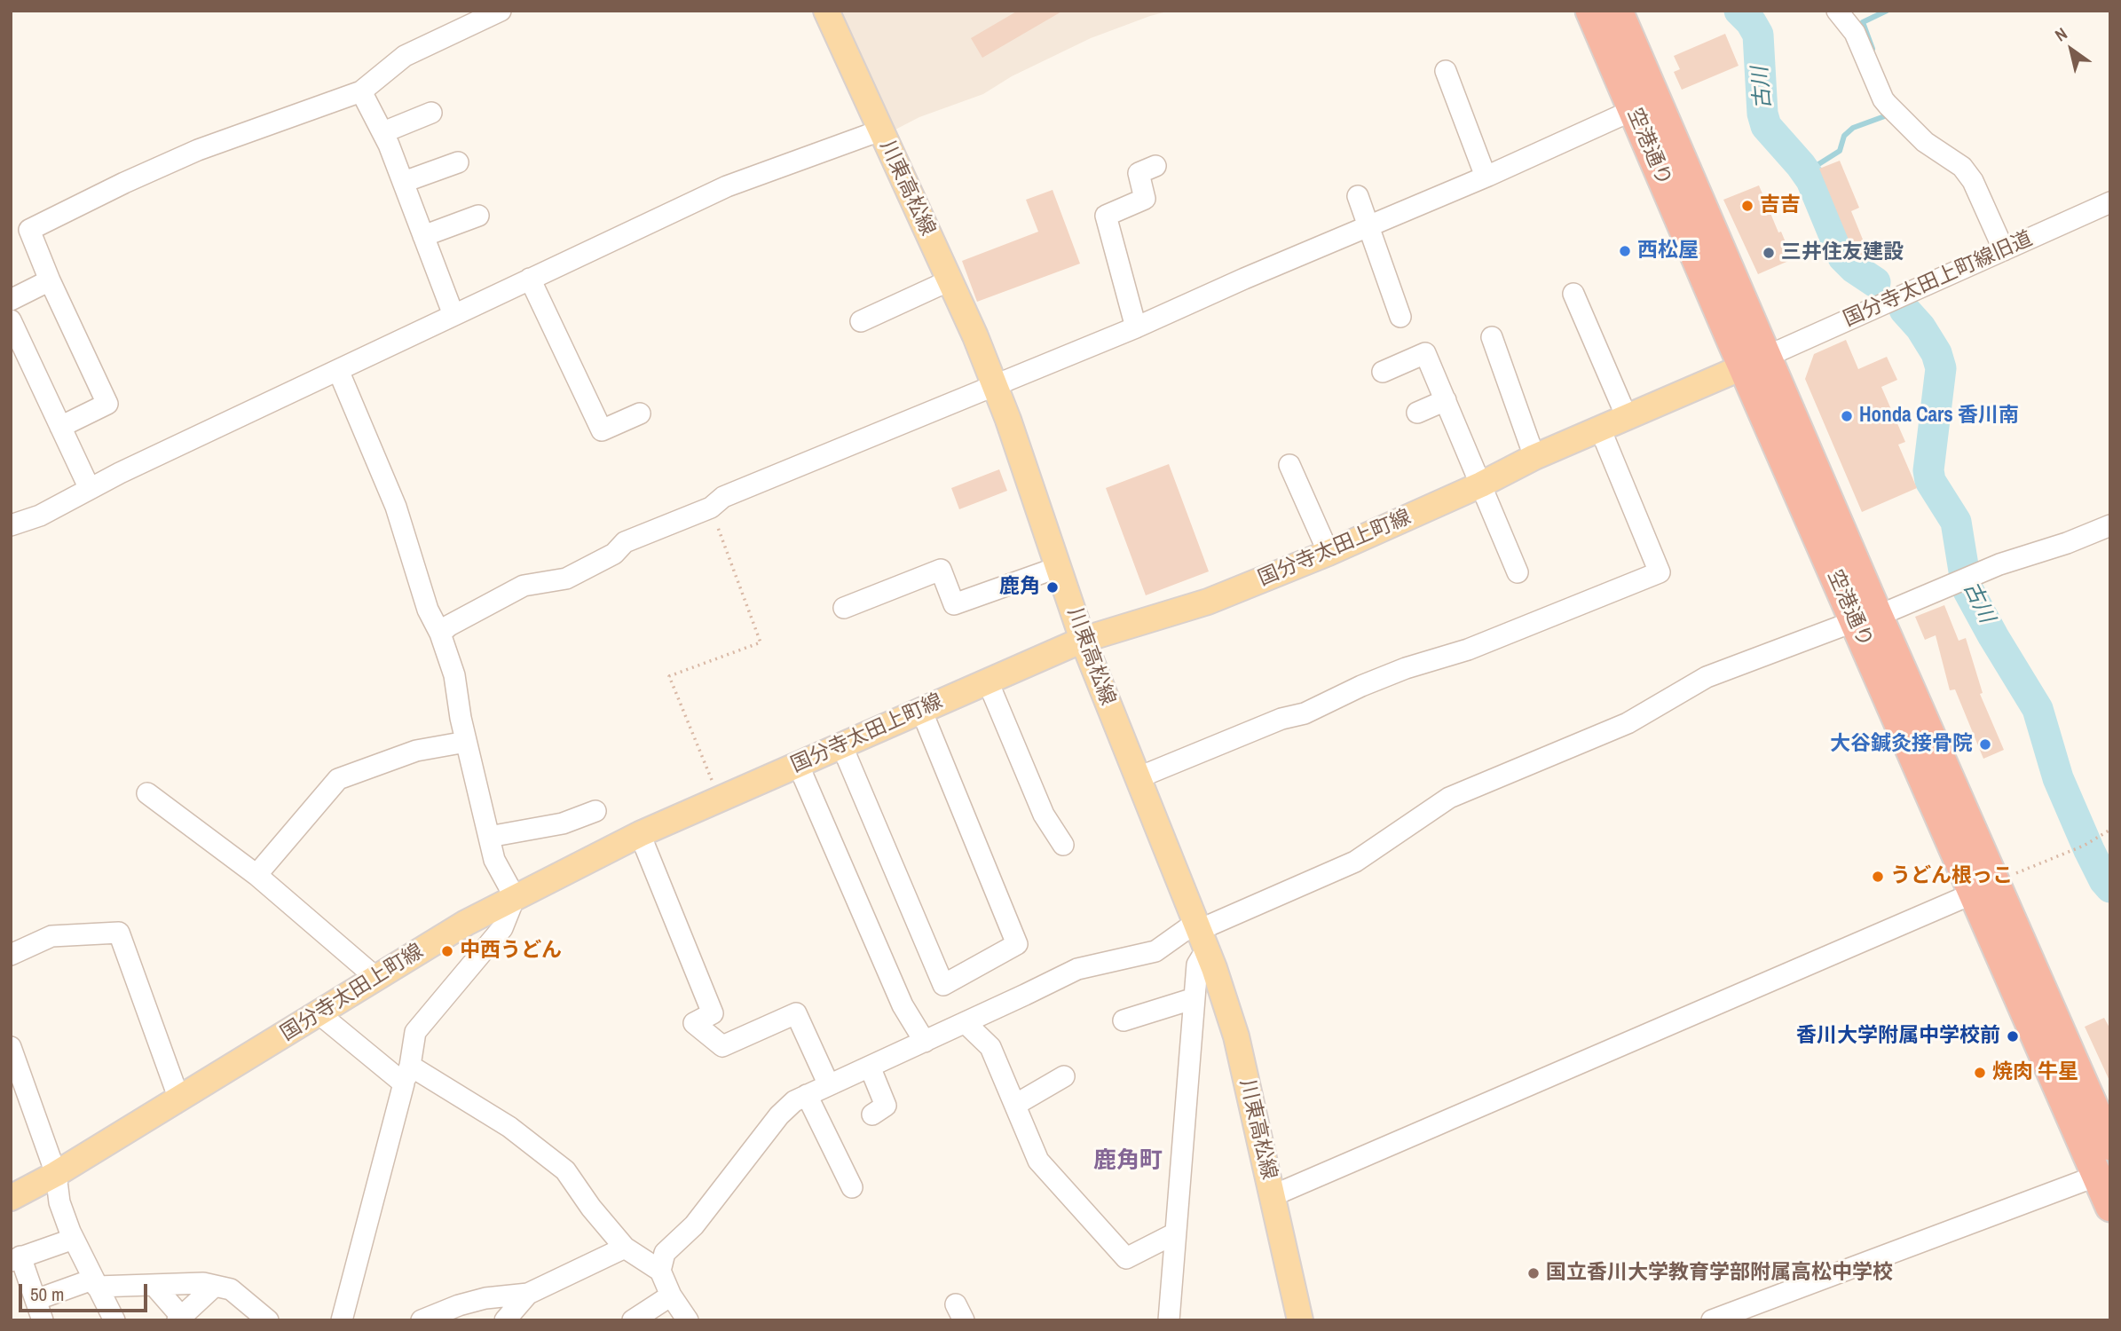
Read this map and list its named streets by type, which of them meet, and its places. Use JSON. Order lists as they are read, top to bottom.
{
  "streets": {
    "highway": ["空港通り"],
    "main road": ["川東高松線", "国分寺太田上町線"],
    "street": ["国分寺太田上町線旧道"]
  },
  "crossings": [
    ["空港通り", "国分寺太田上町線旧道"],
    ["空港通り", "国分寺太田上町線"],
    ["川東高松線", "国分寺太田上町線"],
    ["国分寺太田上町線旧道", "国分寺太田上町線"]
  ],
  "districts": ["鹿角町"],
  "water": ["古川"],
  "places": [
    "吉吉",
    "西松屋",
    "三井住友建設",
    "Honda Cars 香川南",
    "鹿角",
    "大谷鍼灸接骨院",
    "うどん根っこ",
    "中西うどん",
    "香川大学附属中学校前",
    "焼肉 牛星",
    "国立香川大学教育学部附属高松中学校"
  ],
  "scale_bar": "50 m",
  "north": "top left"
}
